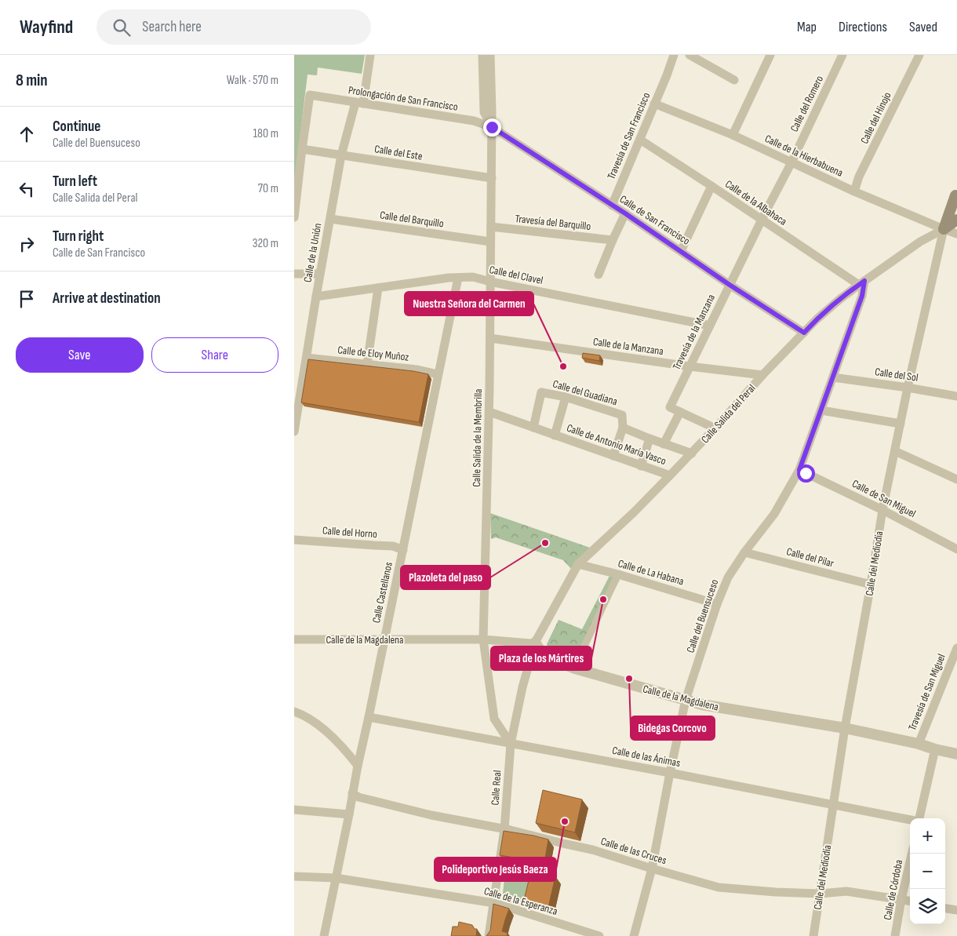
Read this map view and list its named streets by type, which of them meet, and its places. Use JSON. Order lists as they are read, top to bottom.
{
  "streets": {
    "main road": ["Calle Salida del Peral", "Calle del Mediodía"],
    "street": [
      "Prolongación de San Francisco",
      "Calle del Romero",
      "Calle del Hinojo",
      "Travesía de San Francisco",
      "Calle del Este",
      "Calle de la Hierbabuena",
      "Calle de la Albahaca",
      "Calle del Barquillo",
      "Calle de San Francisco",
      "Travesía del Barquillo",
      "Calle de la Unión",
      "Calle del Clavel",
      "Travesía de la Manzana",
      "Calle de la Manzana",
      "Calle de Eloy Muñoz",
      "Calle del Sol",
      "Calle del Guadiana",
      "Calle Salida de la Membrilla",
      "Calle de Antonio María Vasco",
      "Calle de San Miguel",
      "Calle del Horno",
      "Calle del Pilar",
      "Calle de La Habana",
      "Calle Castellanos",
      "Calle del Buensuceso",
      "Calle de la Magdalena",
      "Travesía de San Miguel",
      "Calle de las Ánimas",
      "Calle Real",
      "Calle de las Cruces",
      "Calle de Córdoba",
      "Calle de la Esperanza"
    ]
  },
  "crossings": [
    ["Prolongación de San Francisco", "Calle del Este"],
    ["Prolongación de San Francisco", "Calle de San Francisco"],
    ["Prolongación de San Francisco", "Calle de la Unión"],
    ["Prolongación de San Francisco", "Calle Salida de la Membrilla"],
    ["Calle del Romero", "Calle de la Hierbabuena"],
    ["Calle del Romero", "Travesía de la Manzana"],
    ["Calle del Hinojo", "Calle de la Hierbabuena"],
    ["Travesía de San Francisco", "Calle de la Hierbabuena"],
    ["Travesía de San Francisco", "Calle de la Albahaca"],
    ["Travesía de San Francisco", "Calle de San Francisco"],
    ["Calle del Este", "Calle de la Unión"],
    ["Calle del Este", "Calle Salida de la Membrilla"],
    ["Calle de la Hierbabuena", "Travesía de la Manzana"],
    ["Calle de la Hierbabuena", "Calle Salida del Peral"],
    ["Calle de la Hierbabuena", "Calle del Mediodía"],
    ["Calle de la Albahaca", "Travesía de la Manzana"],
    ["Calle de la Albahaca", "Calle Salida del Peral"],
    ["Calle de la Albahaca", "Calle del Buensuceso"],
    ["Calle del Barquillo", "Calle de la Unión"],
    ["Calle del Barquillo", "Calle Salida de la Membrilla"],
    ["Calle de San Francisco", "Travesía de la Manzana"],
    ["Calle de San Francisco", "Calle Salida del Peral"],
    ["Calle de San Francisco", "Calle Salida de la Membrilla"],
    ["Travesía del Barquillo", "Calle Salida de la Membrilla"],
    ["Calle de la Unión", "Calle del Clavel"],
    ["Calle de la Unión", "Calle de Eloy Muñoz"],
    ["Calle del Clavel", "Travesía de la Manzana"],
    ["Calle del Clavel", "Calle Salida de la Membrilla"],
    ["Calle del Clavel", "Calle Castellanos"],
    ["Travesía de la Manzana", "Calle de la Manzana"],
    ["Calle de la Manzana", "Calle Salida del Peral"],
    ["Calle de la Manzana", "Calle Salida de la Membrilla"],
    ["Calle de Eloy Muñoz", "Calle Castellanos"],
    ["Calle del Sol", "Calle del Mediodía"],
    ["Calle del Sol", "Calle del Buensuceso"],
    ["Calle del Guadiana", "Calle de Antonio María Vasco"],
    ["Calle Salida del Peral", "Calle de Antonio María Vasco"],
    ["Calle Salida del Peral", "Calle del Mediodía"],
    ["Calle Salida del Peral", "Calle de La Habana"],
    ["Calle Salida del Peral", "Calle del Buensuceso"],
    ["Calle Salida del Peral", "Calle de la Magdalena"],
    ["Calle Salida del Peral", "Calle Real"],
    ["Calle Salida de la Membrilla", "Calle de Antonio María Vasco"],
    ["Calle Salida de la Membrilla", "Calle de la Magdalena"],
    ["Calle Salida de la Membrilla", "Calle de las Ánimas"],
    ["Calle Salida de la Membrilla", "Calle Real"],
    ["Calle de San Miguel", "Calle del Mediodía"],
    ["Calle de San Miguel", "Calle del Buensuceso"],
    ["Calle del Horno", "Calle Castellanos"],
    ["Calle del Pilar", "Calle del Mediodía"],
    ["Calle del Pilar", "Calle del Buensuceso"],
    ["Calle del Mediodía", "Calle de la Magdalena"],
    ["Calle del Mediodía", "Calle de las Ánimas"],
    ["Calle del Mediodía", "Calle de las Cruces"],
    ["Calle de La Habana", "Calle del Buensuceso"],
    ["Calle Castellanos", "Calle de la Magdalena"],
    ["Calle Castellanos", "Calle de las Ánimas"],
    ["Calle Castellanos", "Calle de las Cruces"],
    ["Calle Castellanos", "Calle de la Esperanza"],
    ["Calle del Buensuceso", "Calle de la Magdalena"],
    ["Calle del Buensuceso", "Calle de las Ánimas"],
    ["Calle del Buensuceso", "Calle de las Cruces"],
    ["Calle de la Magdalena", "Travesía de San Miguel"],
    ["Calle de la Magdalena", "Calle Real"],
    ["Calle de las Ánimas", "Calle Real"],
    ["Calle Real", "Calle de las Cruces"],
    ["Calle Real", "Calle de la Esperanza"],
    ["Calle de las Cruces", "Calle de Córdoba"]
  ],
  "places": [
    "Nuestra Señora del Carmen",
    "Plazoleta del paso",
    "Plaza de los Mártires",
    "Bidegas Corcovo",
    "Polideportivo Jesús Baeza"
  ],
  "page": {
    "header": "Wayfind",
    "search": "Search here",
    "nav": ["Map", "Directions", "Saved"],
    "heading": ["8 min", "Walk · 570 m"],
    "list": [
      ["Continue", "Calle del Buensuceso", "180 m"],
      ["Turn left", "Calle Salida del Peral", "70 m"],
      ["Turn right", "Calle de San Francisco", "320 m"],
      "Arrive at destination"
    ],
    "buttons": ["Save", "Share"],
    "map_buttons": ["+", "−"]
  }
}
